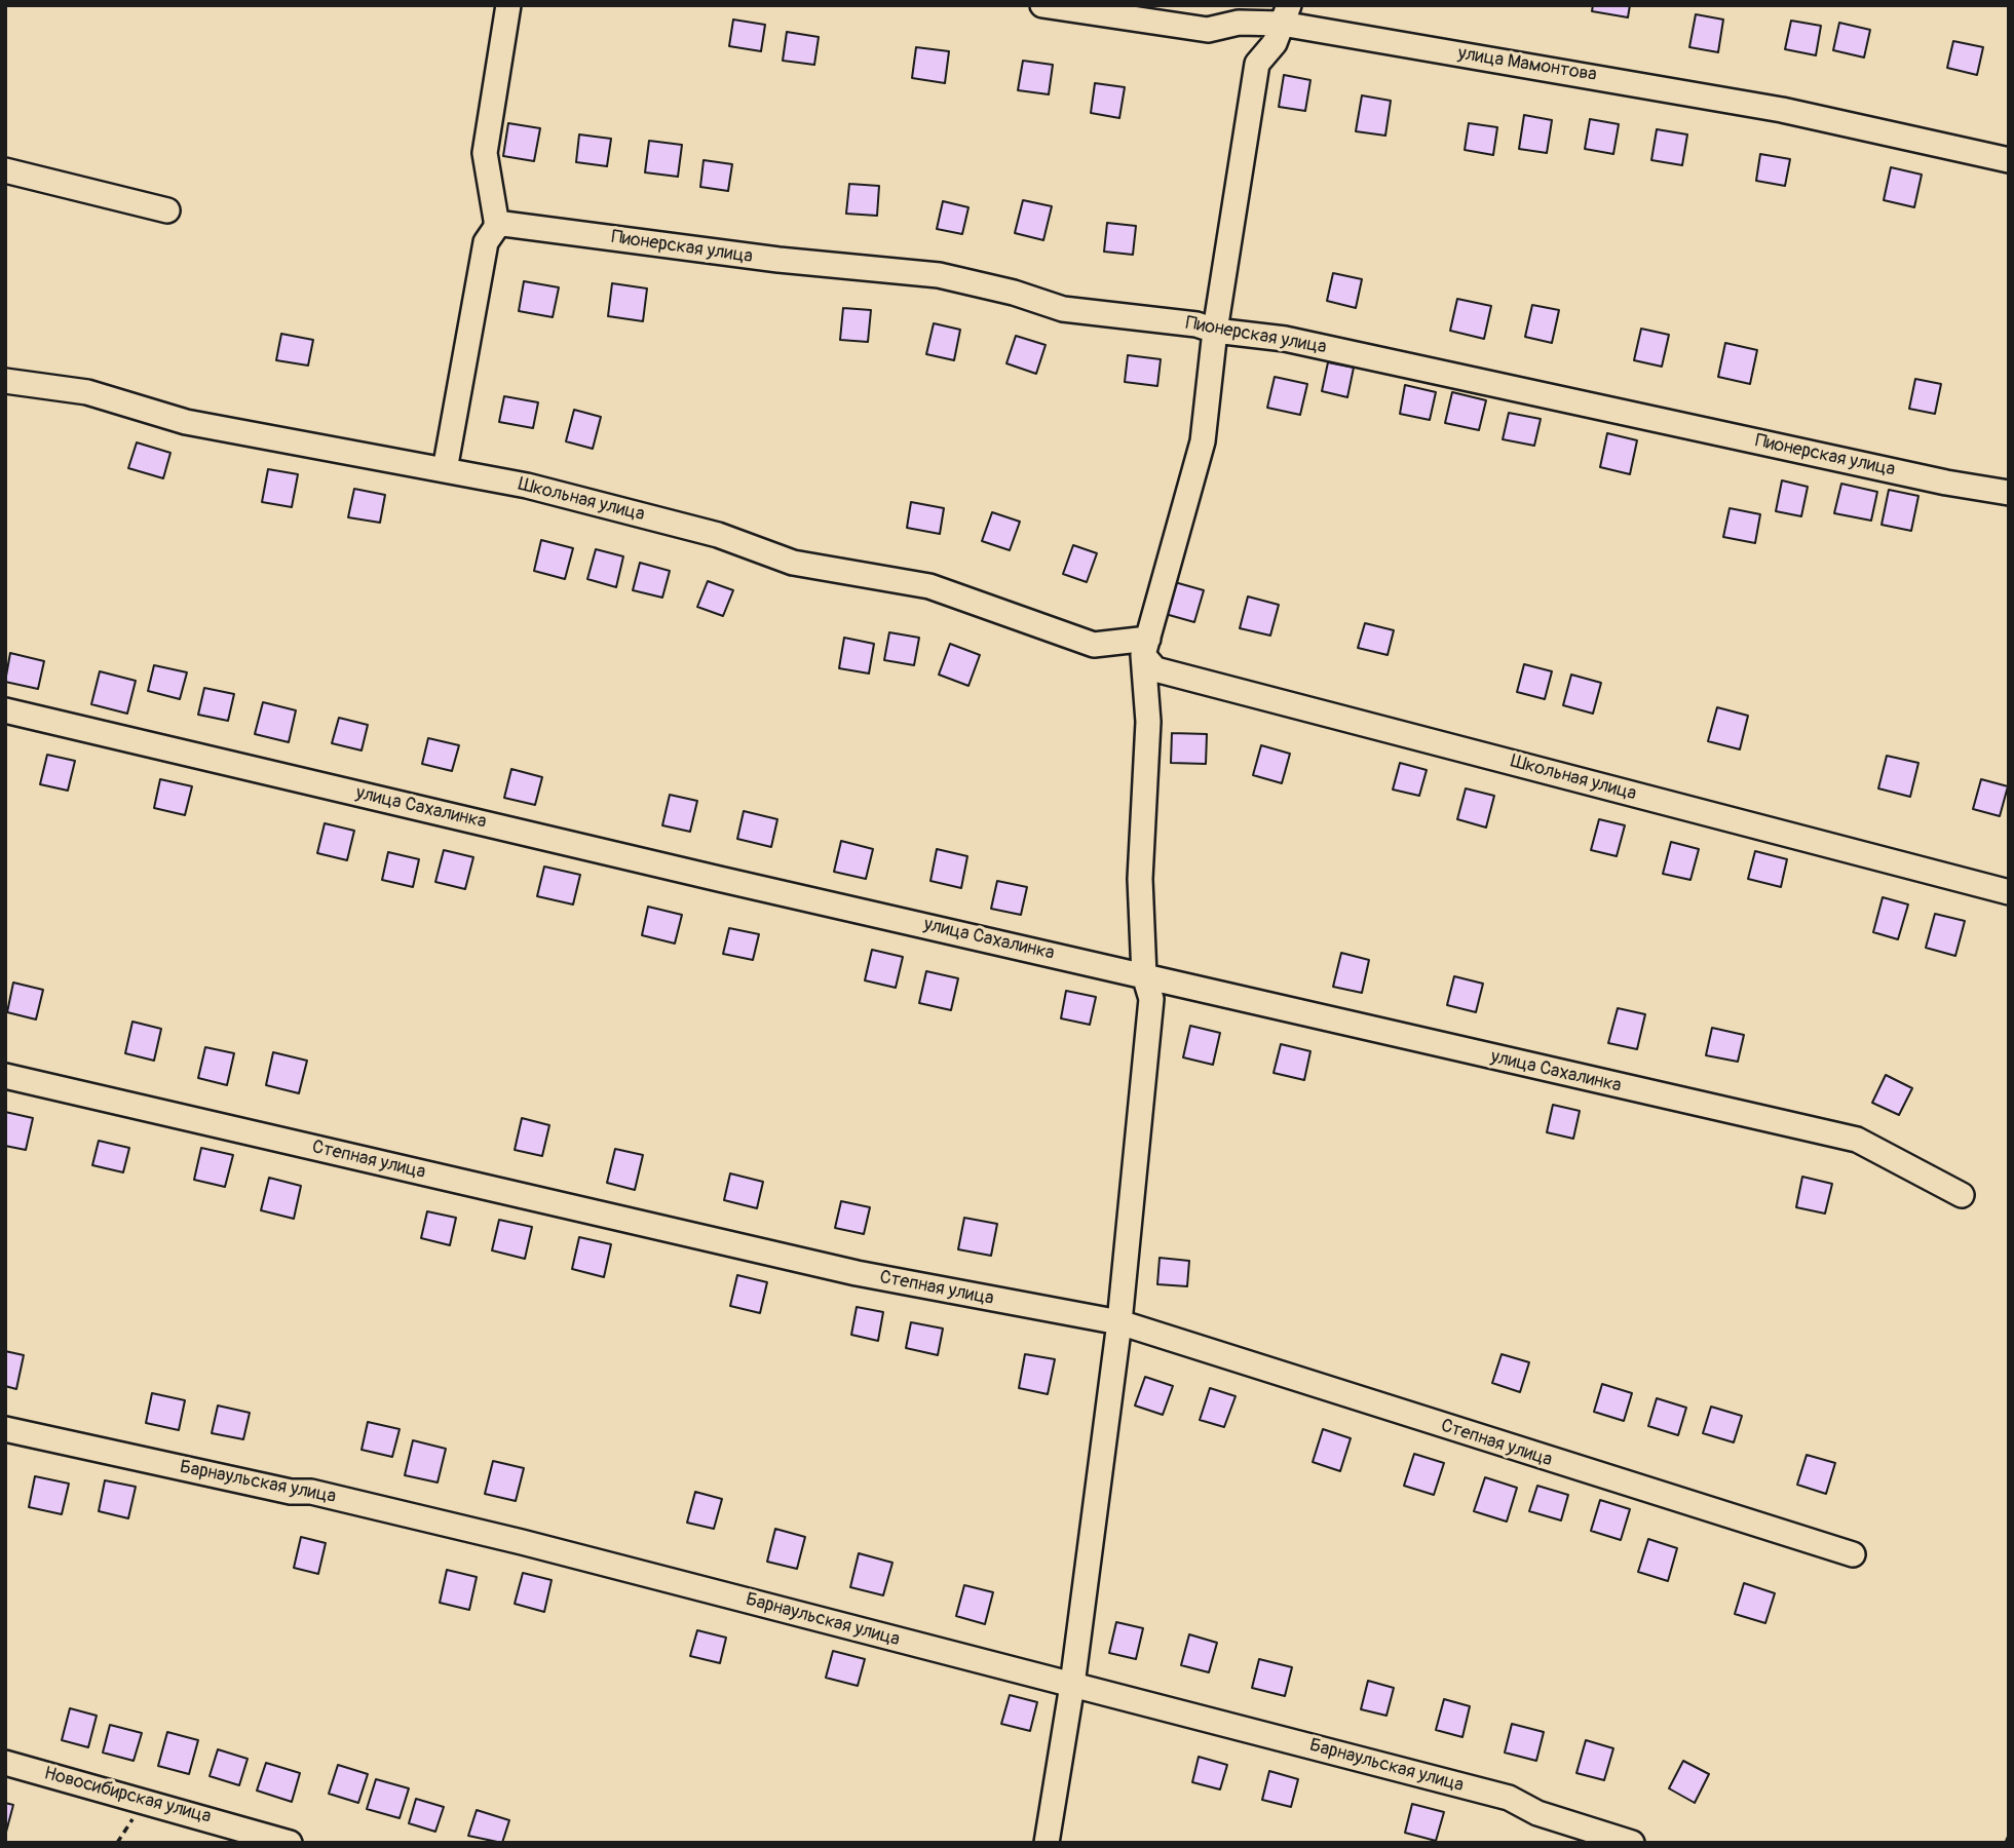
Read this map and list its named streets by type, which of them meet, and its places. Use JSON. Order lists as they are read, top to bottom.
{
  "streets": {
    "street": [
      "улица Мамонтова",
      "Пионерская улица",
      "Школьная улица",
      "улица Сахалинка",
      "Степная улица",
      "Барнаульская улица",
      "Новосибирская улица"
    ]
  }
}
